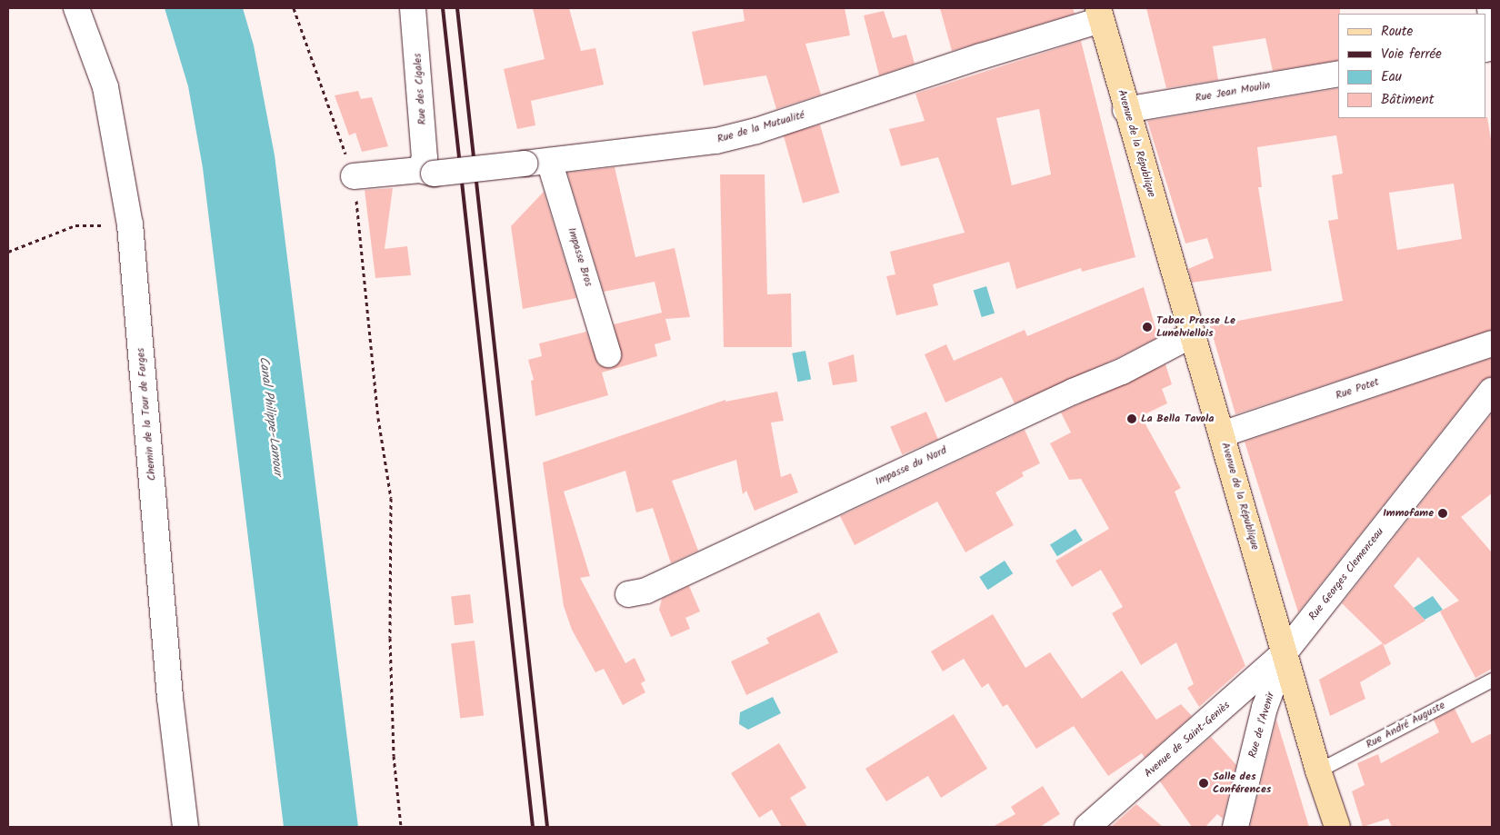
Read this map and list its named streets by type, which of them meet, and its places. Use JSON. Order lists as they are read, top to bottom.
{
  "streets": {
    "main road": ["Avenue de la République"],
    "street": [
      "Rue des Cigales",
      "Rue Jean Moulin",
      "Rue de la Mutualité",
      "Impasse Bros",
      "Rue Potet",
      "Chemin de la Tour de Farges",
      "Impasse du Nord",
      "Rue Georges Clemenceau",
      "Rue de l'Avenir",
      "Avenue de Saint-Geniès"
    ],
    "lane": ["Rue André Auguste"]
  },
  "crossings": [
    ["Rue des Cigales", "Rue de la Mutualité"],
    ["Rue Jean Moulin", "Avenue de la République"],
    ["Rue de la Mutualité", "Avenue de la République"],
    ["Rue de la Mutualité", "Impasse Bros"],
    ["Avenue de la République", "Rue Potet"],
    ["Avenue de la République", "Impasse du Nord"],
    ["Avenue de la République", "Rue Georges Clemenceau"],
    ["Avenue de la République", "Rue de l'Avenir"],
    ["Avenue de la République", "Rue André Auguste"],
    ["Avenue de la République", "Avenue de Saint-Geniès"],
    ["Rue Georges Clemenceau", "Rue de l'Avenir"],
    ["Rue Georges Clemenceau", "Avenue de Saint-Geniès"],
    ["Rue de l'Avenir", "Avenue de Saint-Geniès"]
  ],
  "water": ["Canal Philippe-Lamour"],
  "places": [
    "Tabac Presse Le Lunelviellois",
    "La Bella Tavola",
    "Immofame",
    "Salle des Conférences"
  ],
  "legend": [
    "Route",
    "Voie ferrée",
    "Eau",
    "Bâtiment"
  ]
}
